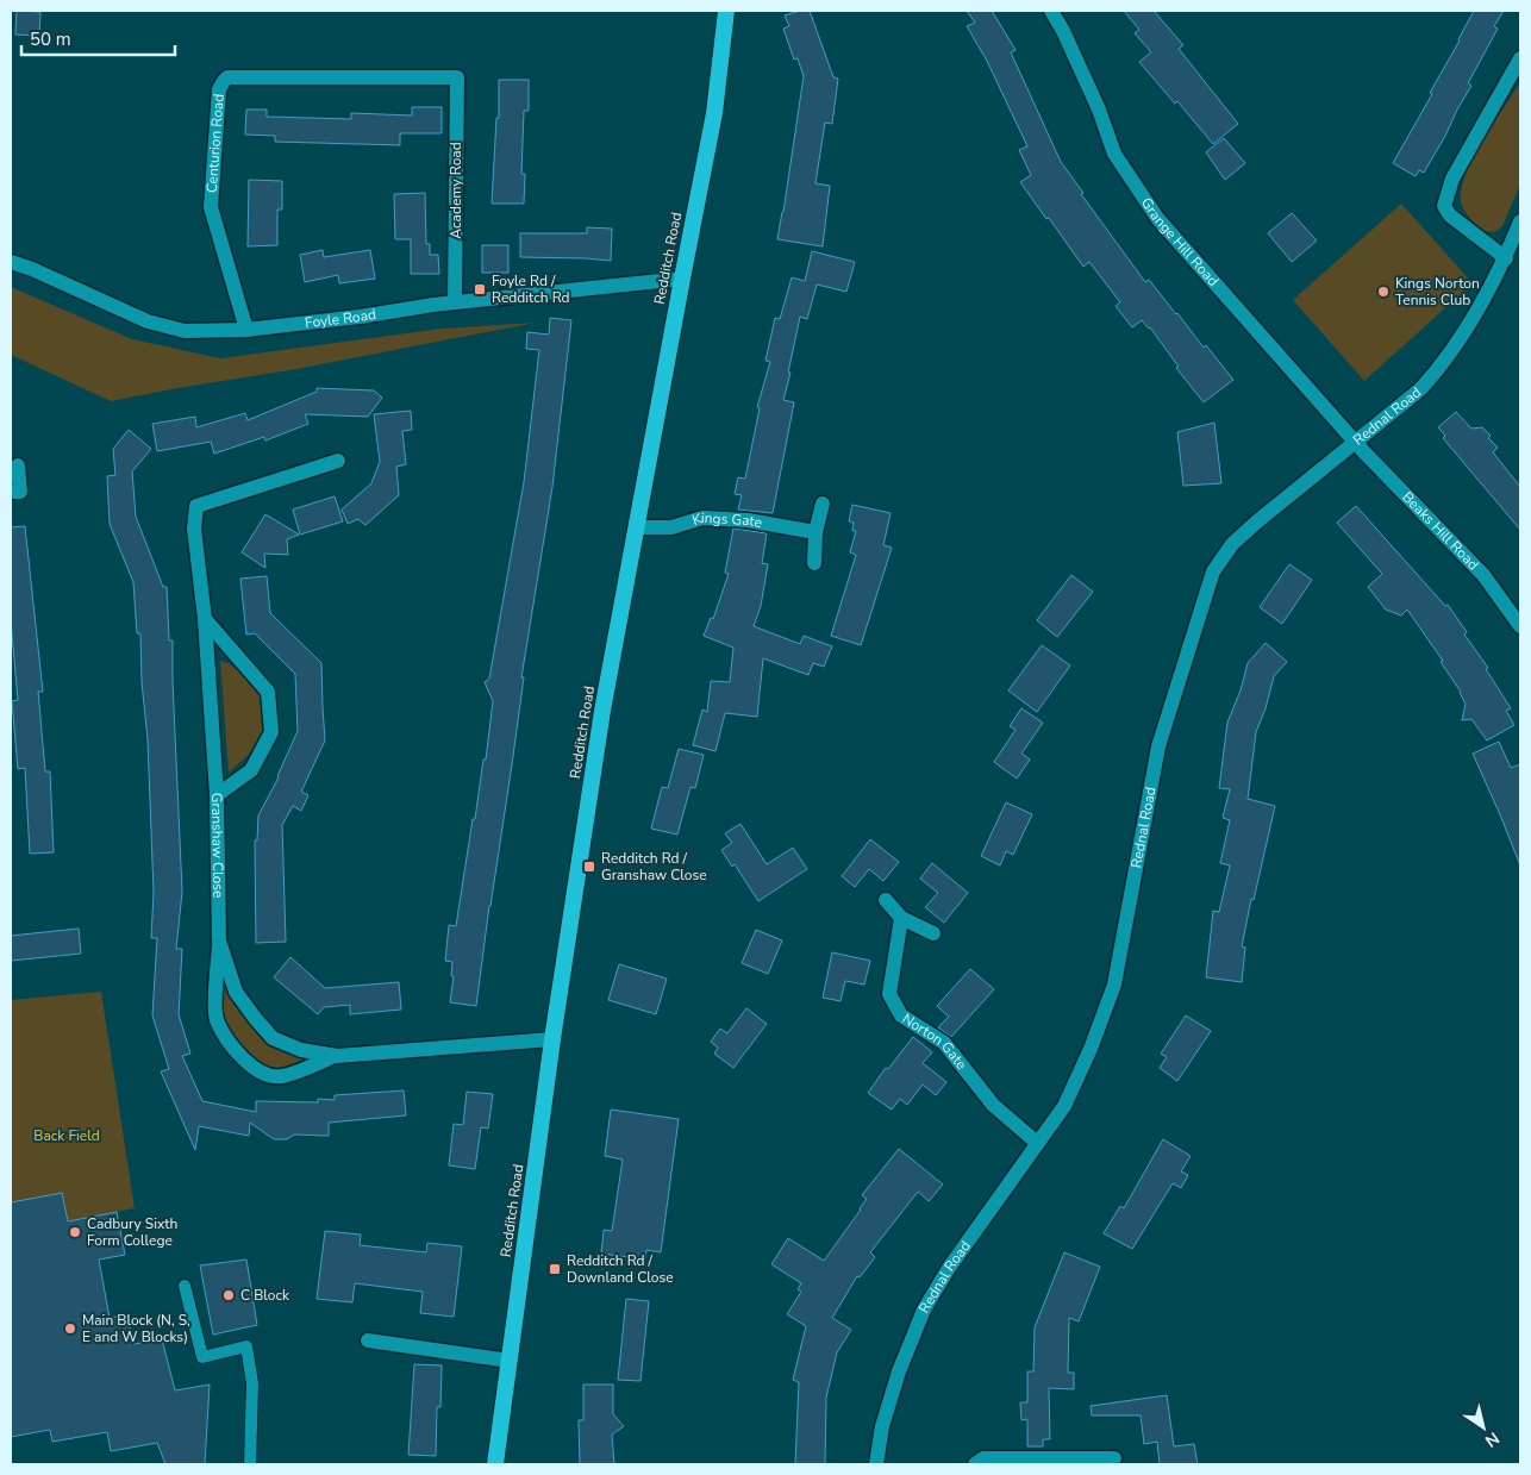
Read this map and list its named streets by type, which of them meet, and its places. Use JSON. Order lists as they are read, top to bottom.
{
  "streets": {
    "highway": ["Redditch Road"],
    "street": [
      "Centurion Road",
      "Academy Road",
      "Grange Hill Road",
      "Foyle Road",
      "Rednal Road",
      "Kings Gate",
      "Beaks Hill Road",
      "Granshaw Close",
      "Norton Gate"
    ]
  },
  "crossings": [
    ["Centurion Road", "Academy Road"],
    ["Centurion Road", "Foyle Road"],
    ["Academy Road", "Foyle Road"],
    ["Grange Hill Road", "Rednal Road"],
    ["Grange Hill Road", "Beaks Hill Road"],
    ["Redditch Road", "Foyle Road"],
    ["Redditch Road", "Kings Gate"],
    ["Redditch Road", "Granshaw Close"],
    ["Rednal Road", "Beaks Hill Road"],
    ["Rednal Road", "Norton Gate"]
  ],
  "parks": ["Back Field"],
  "places": {
    "transit": ["Foyle Rd / Redditch Rd", "Redditch Rd / Granshaw Close", "Redditch Rd / Downland Close"],
    "other": [
      "Kings Norton Tennis Club",
      "Cadbury Sixth Form College",
      "C Block",
      "Main Block (N, S, E and W Blocks)"
    ]
  },
  "scale_bar": "50 m",
  "north": "bottom right"
}
